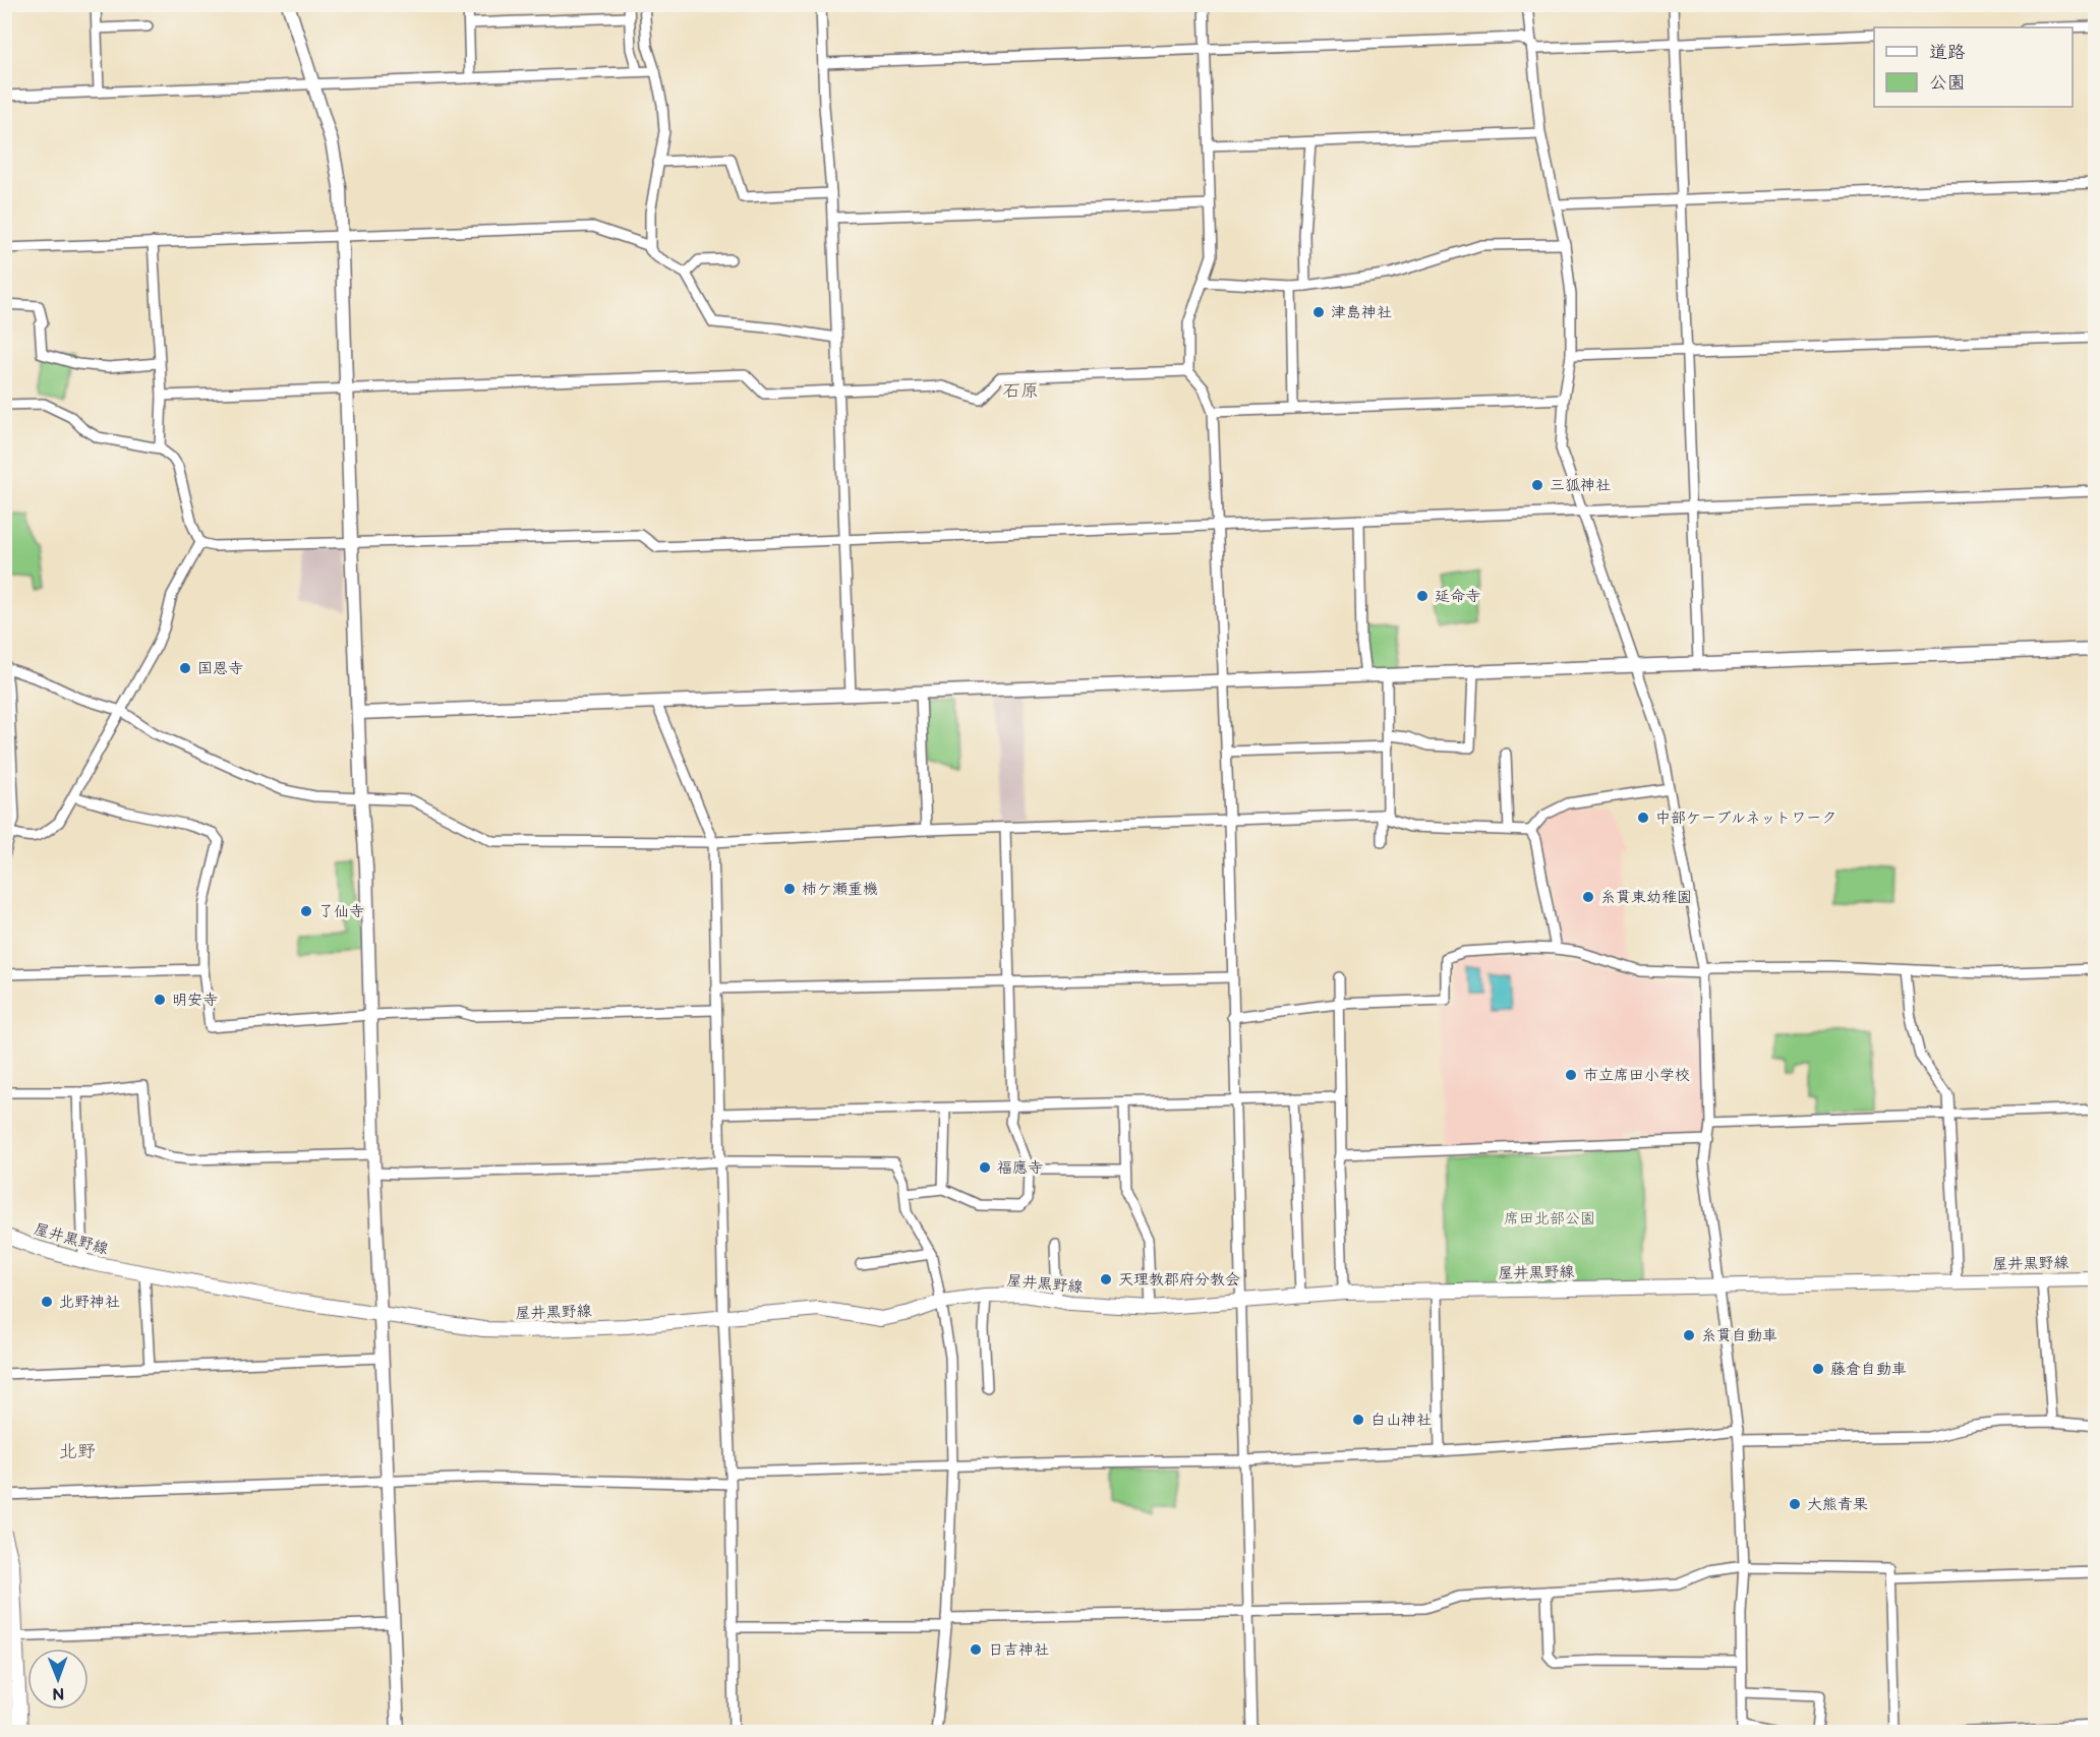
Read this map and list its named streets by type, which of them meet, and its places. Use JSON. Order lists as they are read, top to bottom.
{
  "streets": {
    "main road": ["屋井黒野線"]
  },
  "districts": ["石原", "北野"],
  "parks": ["席田北部公園"],
  "places": [
    "津島神社",
    "三狐神社",
    "延命寺",
    "国恩寺",
    "中部ケーブルネットワーク",
    "柿ケ瀬重機",
    "糸貫東幼稚園",
    "了仙寺",
    "明安寺",
    "市立席田小学校",
    "福應寺",
    "天理教郡府分教会",
    "北野神社",
    "糸貫自動車",
    "藤倉自動車",
    "白山神社",
    "大熊青果",
    "日吉神社"
  ],
  "legend": ["道路", "公園"],
  "north": "bottom"
}
